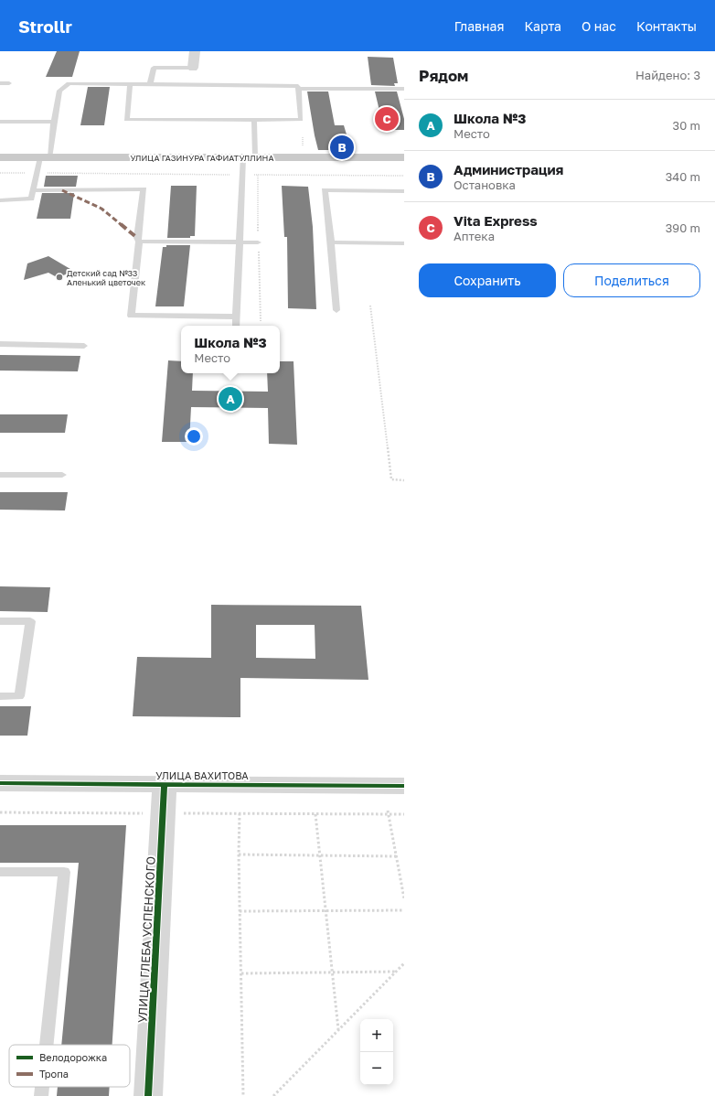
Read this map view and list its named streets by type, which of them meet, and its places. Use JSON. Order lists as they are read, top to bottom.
{
  "streets": {
    "main road": ["УЛИЦА ГАЗИНУРА ГАФИАТУЛЛИНА"],
    "street": ["УЛИЦА ВАХИТОВА", "УЛИЦА ГЛЕБА УСПЕНСКОГО"]
  },
  "crossings": [
    ["УЛИЦА ВАХИТОВА", "УЛИЦА ГЛЕБА УСПЕНСКОГО"]
  ],
  "places": ["Детский сад №33 Аленький цветочек"],
  "legend": ["Велодорожка", "Тропа"],
  "page": {
    "header": "Strollr",
    "nav": [
      "Главная",
      "Карта",
      "О нас",
      "Контакты"
    ],
    "heading": ["Рядом", "Найдено: 3"],
    "list": [
      {
        "mark": "A",
        "name": "Школа №3",
        "note": "Место",
        "value": "30 m"
      },
      {
        "mark": "B",
        "name": "Администрация",
        "note": "Остановка",
        "value": "340 m"
      },
      {
        "mark": "C",
        "name": "Vita Express",
        "note": "Аптека",
        "value": "390 m"
      }
    ],
    "pins": ["C", "B", "A"],
    "buttons": ["Сохранить", "Поделиться"],
    "popup": ["Школа №3", "Место"],
    "map_buttons": ["+", "−"]
  }
}
